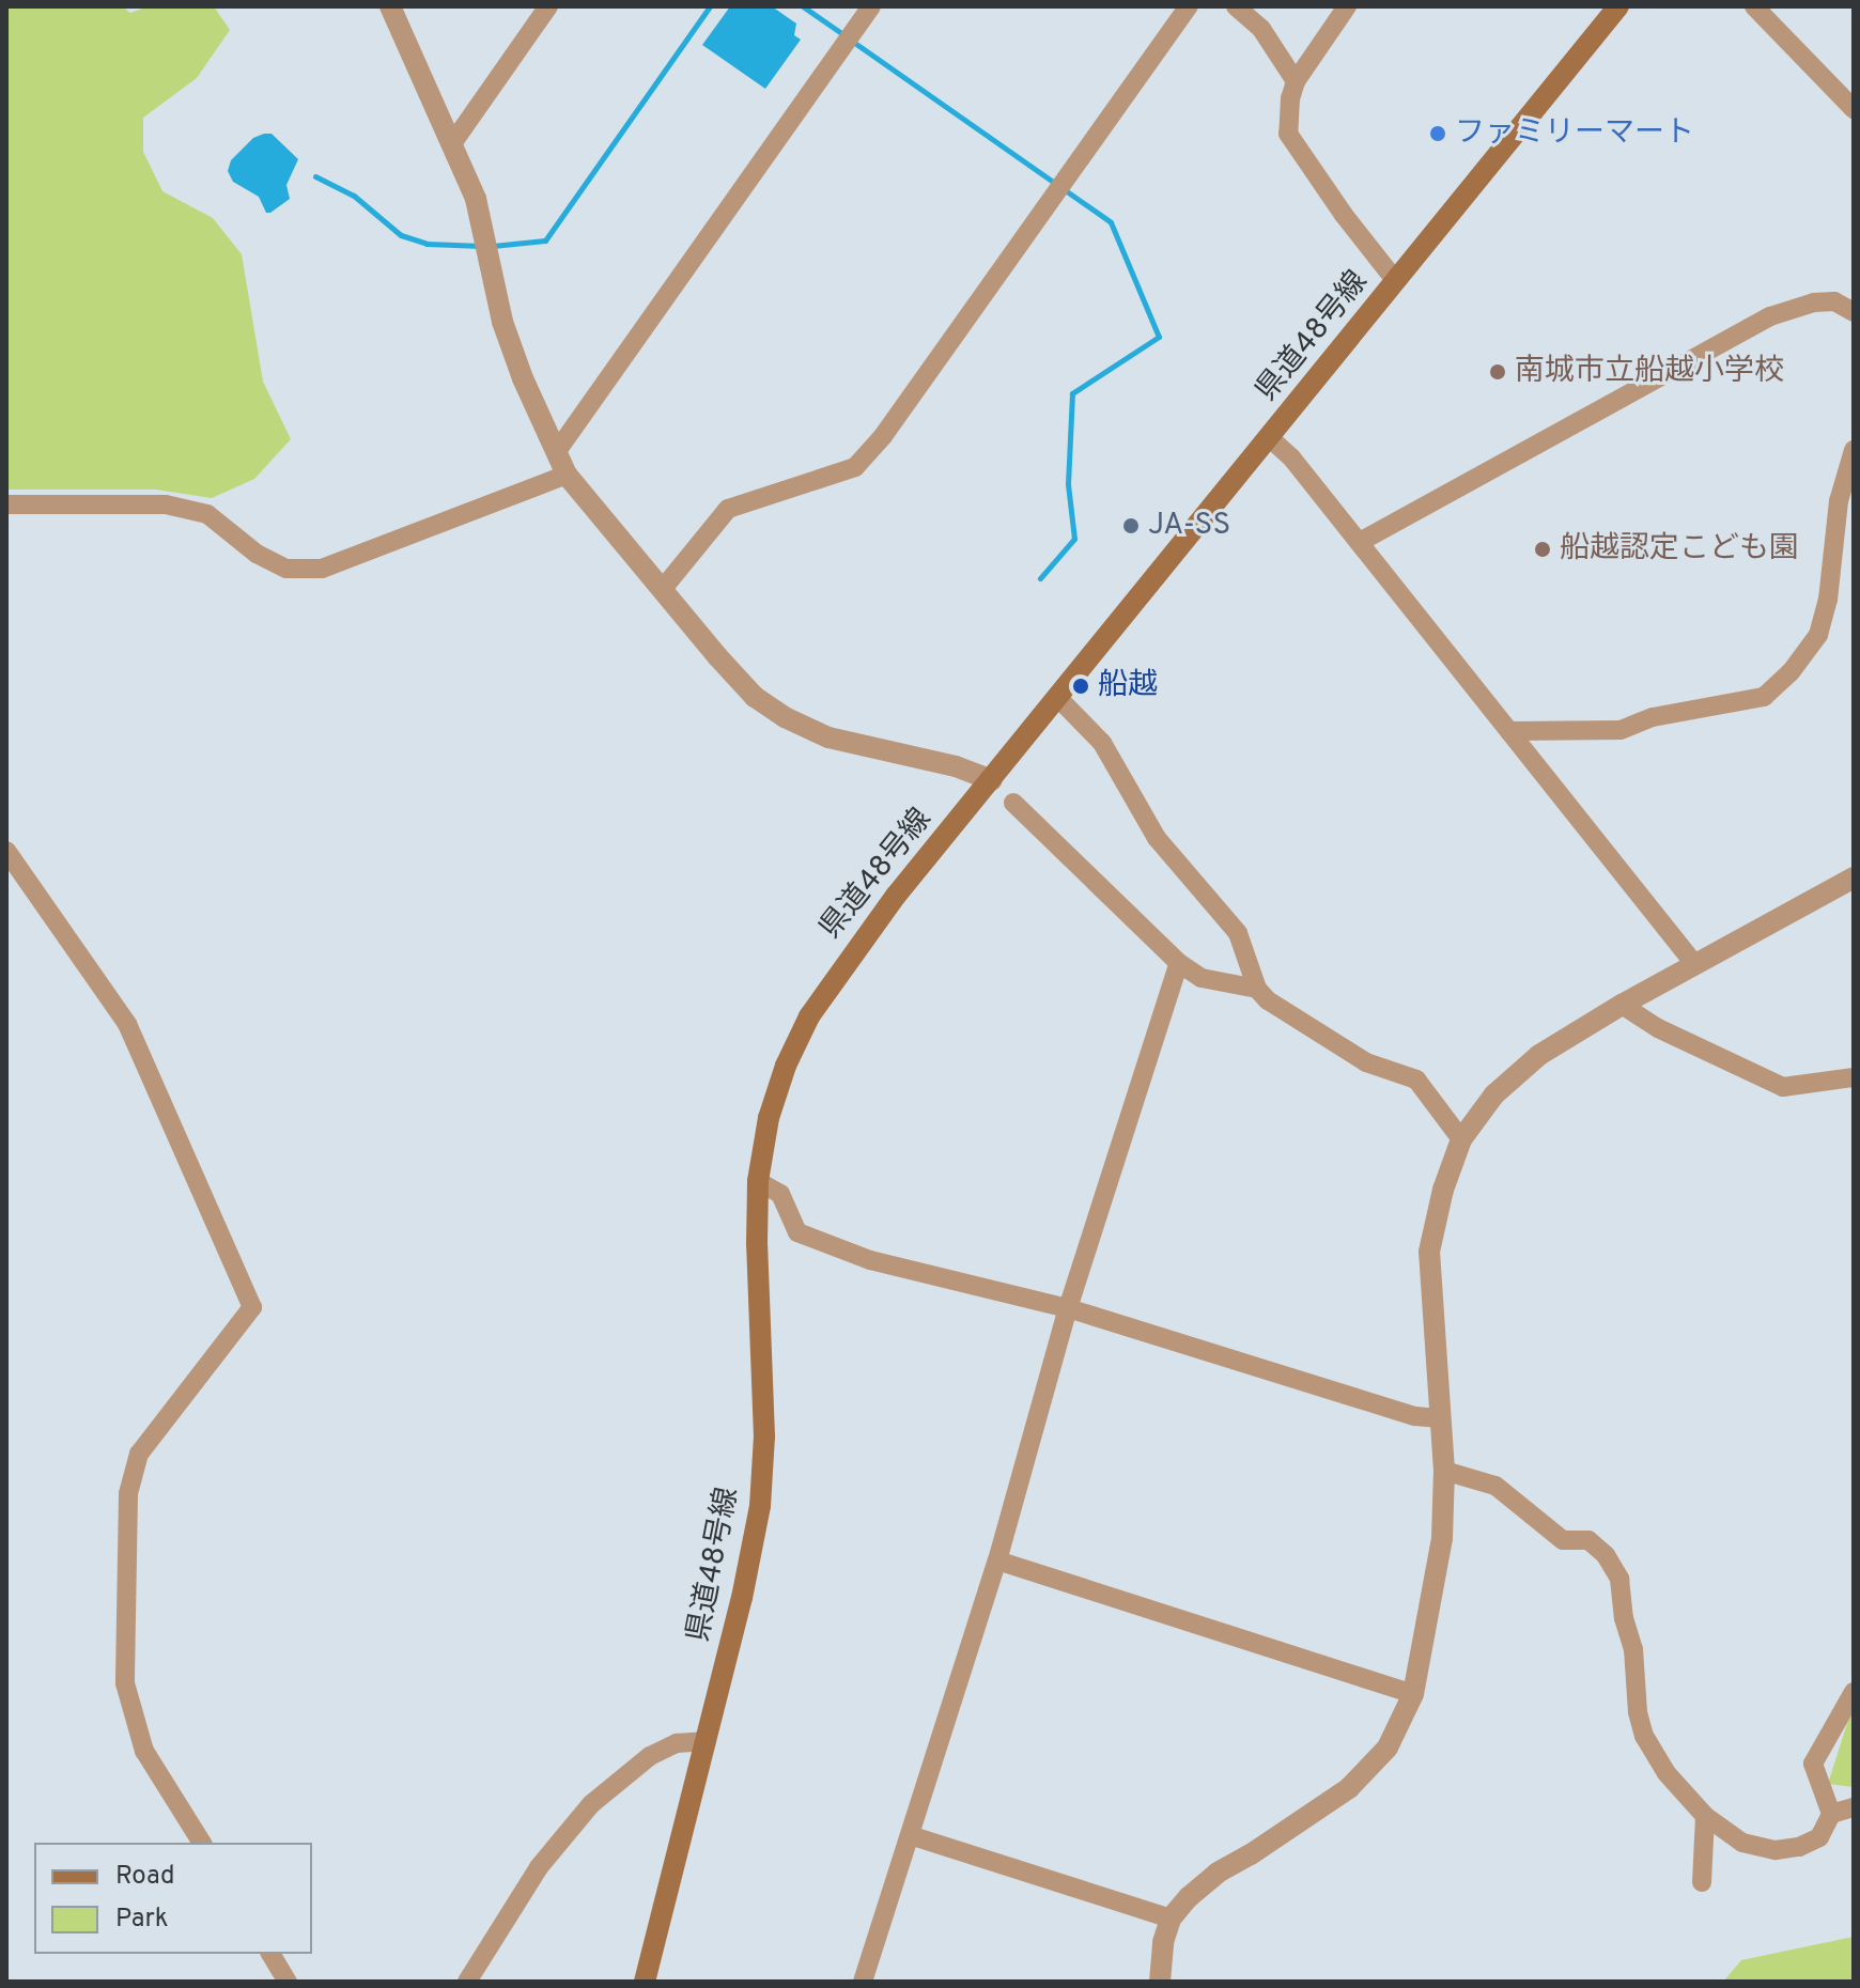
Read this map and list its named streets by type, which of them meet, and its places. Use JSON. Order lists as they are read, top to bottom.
{
  "streets": {
    "main road": ["県道48号線"]
  },
  "places": [
    "ファミリーマート",
    "南城市立船越小学校",
    "JA-SS",
    "船越認定こども園",
    "船越"
  ],
  "legend": ["Road", "Park"]
}
